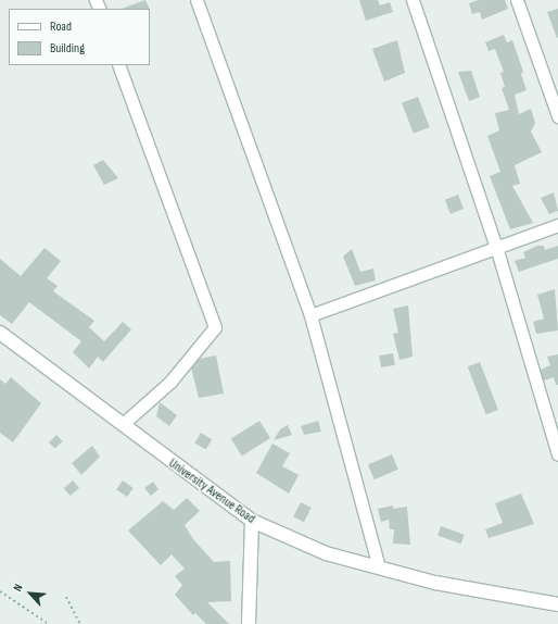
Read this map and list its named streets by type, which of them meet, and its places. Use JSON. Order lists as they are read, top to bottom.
{
  "streets": {
    "main road": ["University Avenue Road"]
  },
  "legend": ["Road", "Building"],
  "north": "top left"
}
